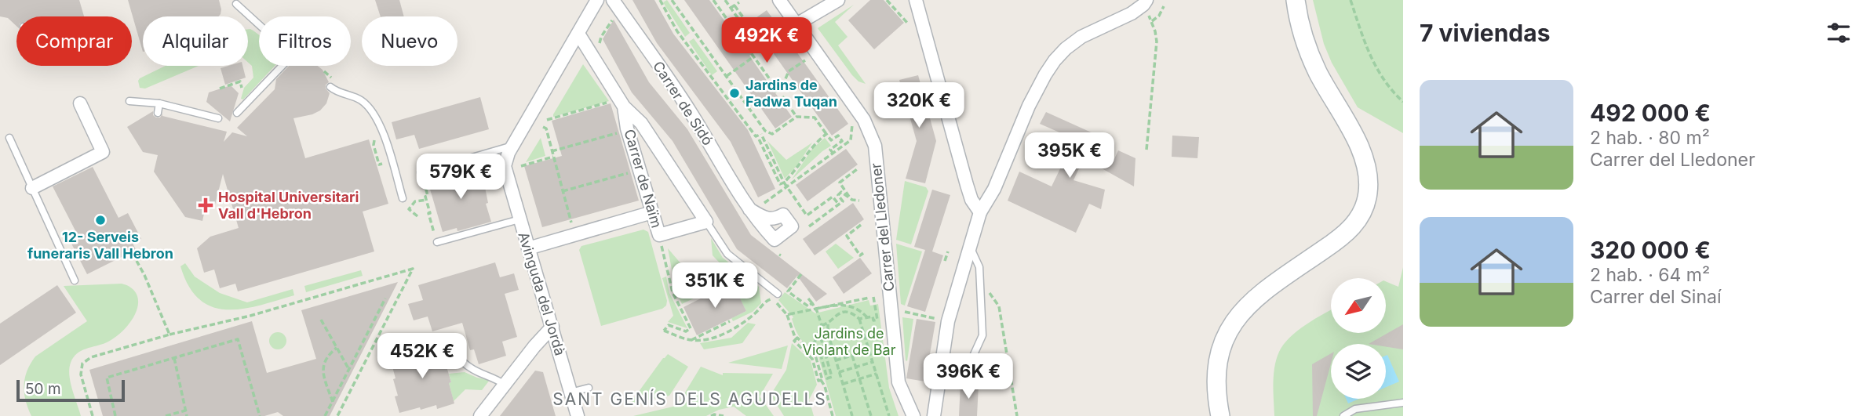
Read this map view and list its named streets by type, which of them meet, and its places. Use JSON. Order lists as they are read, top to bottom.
{
  "streets": {
    "street": [
      "Carrer de Sidó",
      "Carrer de Naïm",
      "Carrer del Lledoner",
      "Avinguda del Jordà"
    ]
  },
  "crossings": [
    ["Carrer de Naïm", "Avinguda del Jordà"]
  ],
  "districts": ["SANT GENÍS DELS AGUDELLS"],
  "parks": ["Jardins de Violant de Bar"],
  "places": {
    "other": ["Jardins de Fadwa Tuqan", "12- Serveis funeraris Vall Hebron"],
    "health": ["Hospital Universitari Vall d'Hebron"]
  },
  "scale_bar": "50 m",
  "north": "bottom left",
  "page": {
    "heading": "7 viviendas",
    "chip": [
      "Comprar",
      "Alquilar",
      "Filtros",
      "Nuevo"
    ],
    "price": [
      "492K €",
      "320K €",
      "395K €",
      "579K €",
      "351K €",
      "452K €",
      "396K €"
    ],
    "list": [
      {
        "name": "492 000 €",
        "note": "2 hab. · 80 m² · Carrer del Lledoner"
      },
      {
        "name": "320 000 €",
        "note": "2 hab. · 64 m² · Carrer del Sinaí"
      }
    ],
    "scale": "50 m"
  }
}
